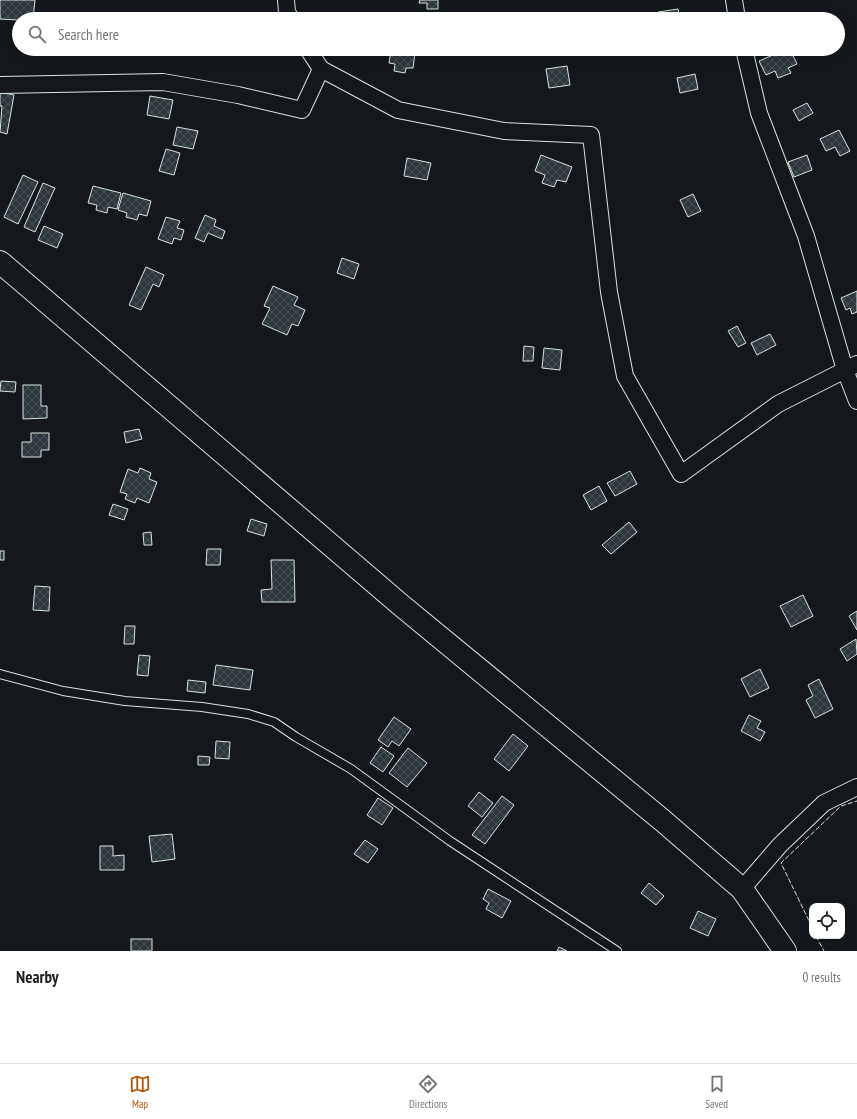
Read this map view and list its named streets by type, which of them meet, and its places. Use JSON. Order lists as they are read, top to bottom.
{
  "page": {
    "search": "Search here",
    "heading": ["Nearby", "0 results"],
    "nav": ["Map", "Directions", "Saved"]
  }
}
